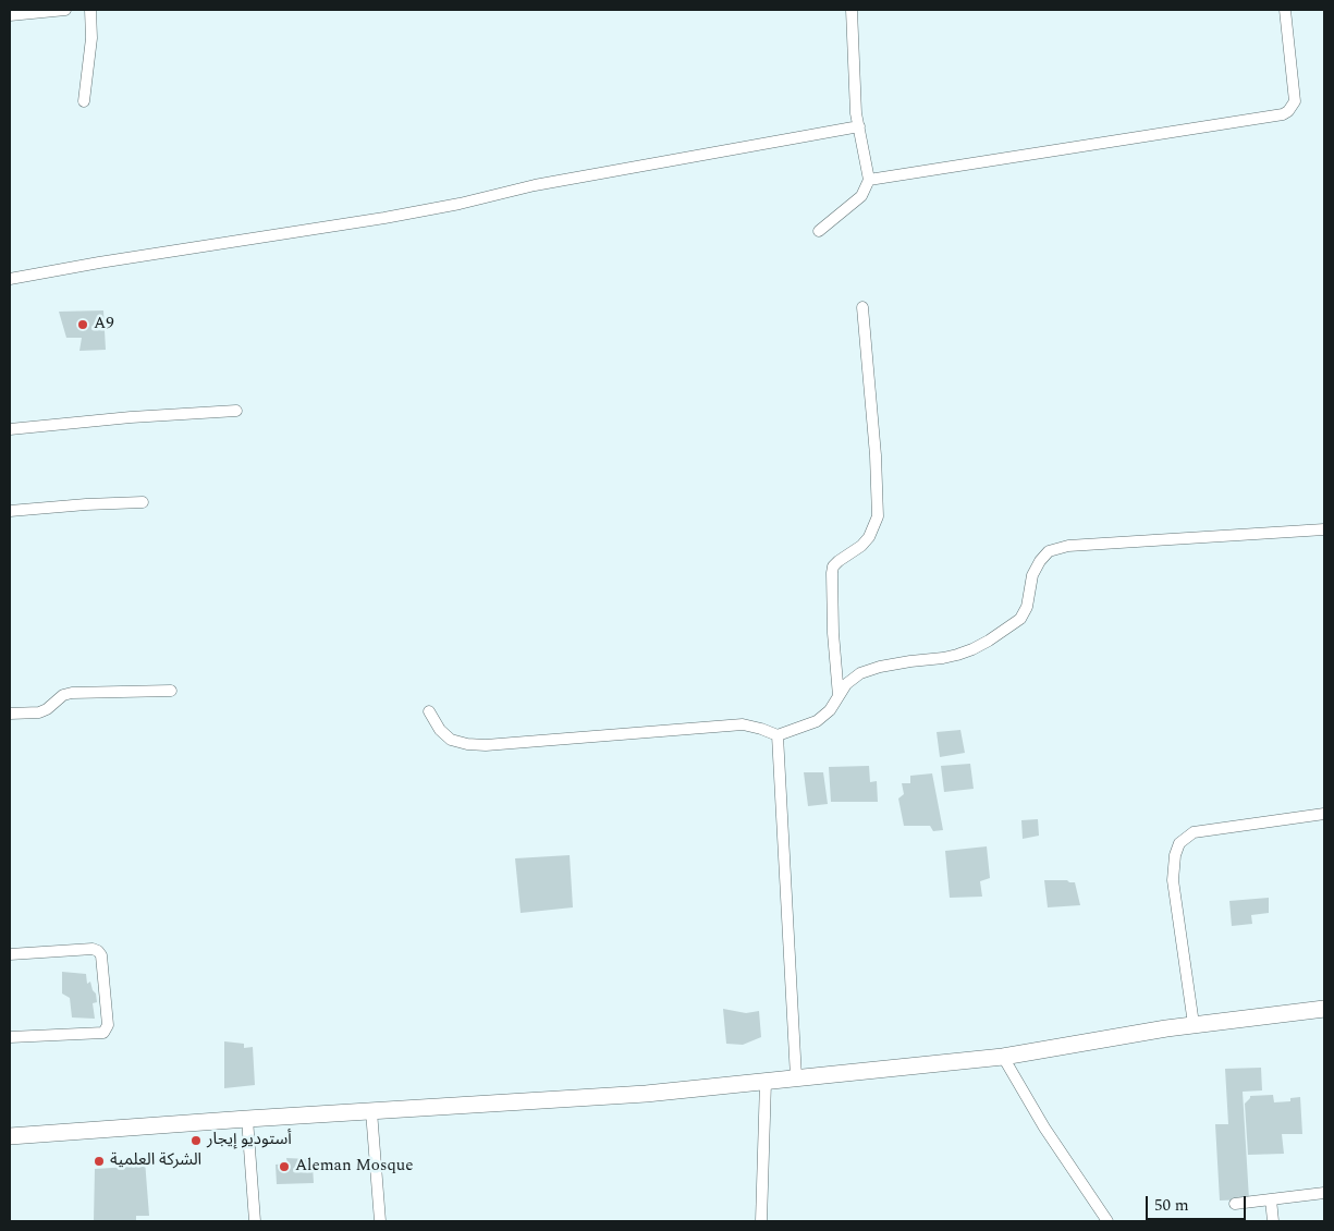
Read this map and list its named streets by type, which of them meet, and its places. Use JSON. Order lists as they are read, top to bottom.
{
  "places": [
    "A9",
    "أستوديو إيجار",
    "الشركة العلمية",
    "Aleman Mosque"
  ],
  "scale_bar": "50 m"
}
